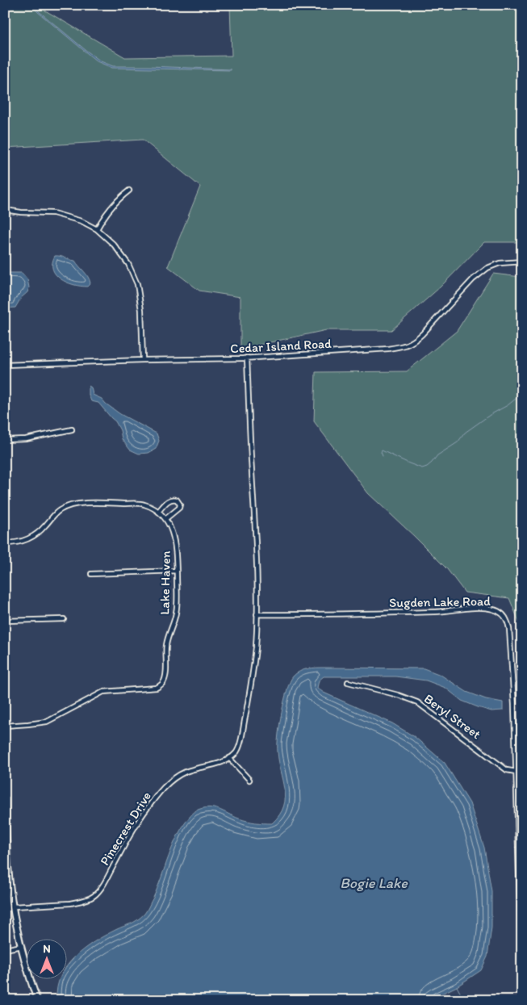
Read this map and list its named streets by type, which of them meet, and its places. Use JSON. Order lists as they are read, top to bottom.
{
  "streets": {
    "street": [
      "Cedar Island Road",
      "Lake Haven",
      "Sugden Lake Road",
      "Beryl Street",
      "Pinecrest Drive"
    ]
  },
  "crossings": [
    ["Sugden Lake Road", "Beryl Street"]
  ],
  "water": ["Bogie Lake"],
  "north": "top"
}
